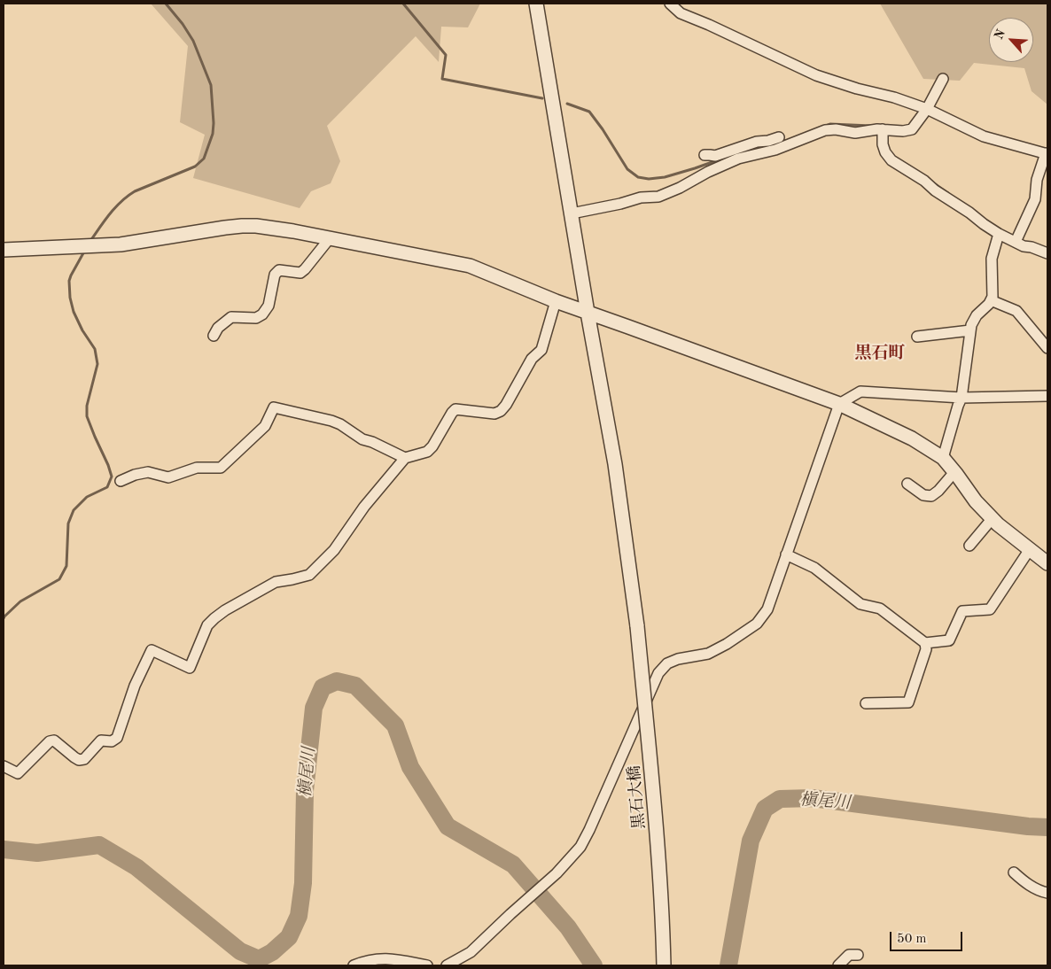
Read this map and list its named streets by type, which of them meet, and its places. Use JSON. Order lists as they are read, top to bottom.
{
  "streets": {
    "street": ["黒石大橋"]
  },
  "districts": ["黒石町"],
  "water": ["槇尾川"],
  "scale_bar": "50 m",
  "north": "top left"
}
